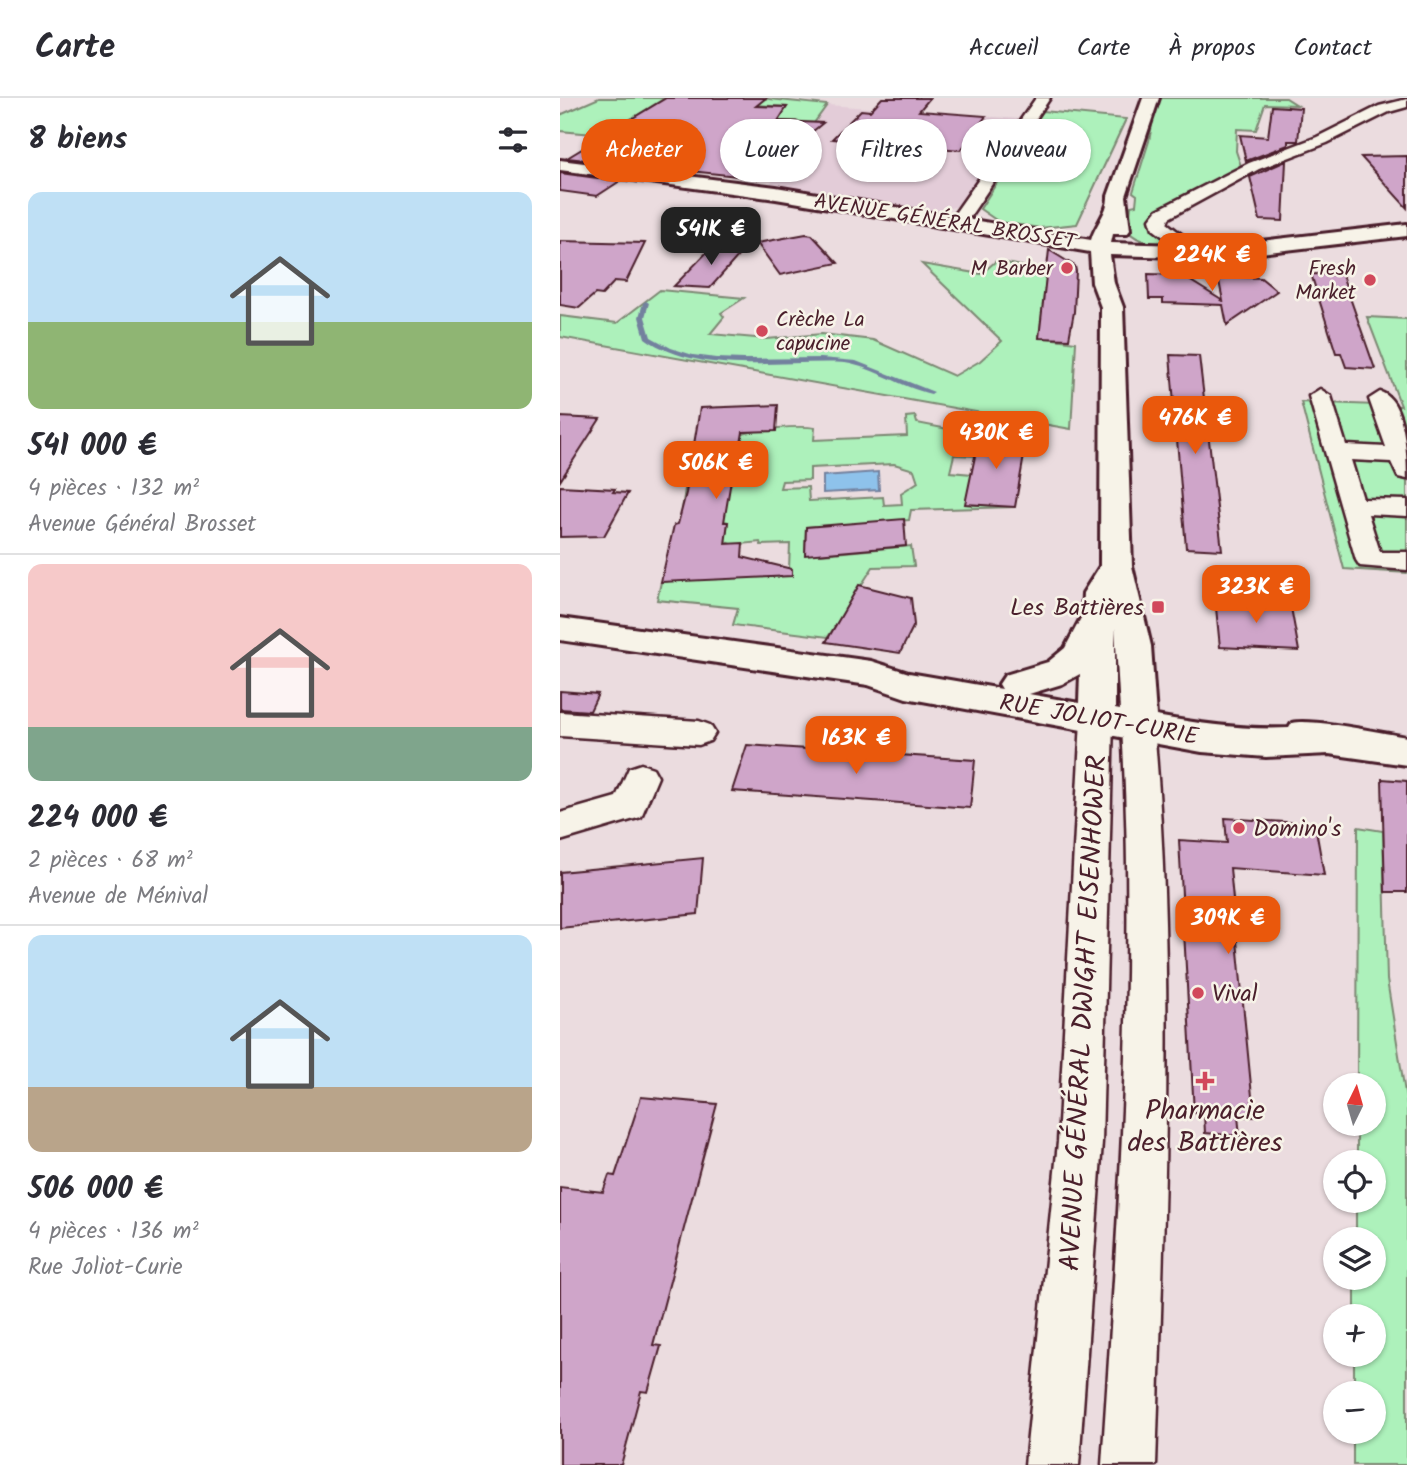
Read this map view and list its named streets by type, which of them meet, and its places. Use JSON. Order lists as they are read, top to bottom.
{
  "streets": {
    "main road": ["AVENUE GÉNÉRAL BROSSET", "RUE JOLIOT-CURIE", "AVENUE GÉNÉRAL DWIGHT EISENHOWER"]
  },
  "crossings": [
    ["AVENUE GÉNÉRAL BROSSET", "AVENUE GÉNÉRAL DWIGHT EISENHOWER"],
    ["RUE JOLIOT-CURIE", "AVENUE GÉNÉRAL DWIGHT EISENHOWER"]
  ],
  "places": {
    "other": [
      "M Barber",
      "Fresh Market",
      "Crèche La capucine",
      "Domino's",
      "Vival"
    ],
    "transit": ["Les Battières"],
    "health": ["Pharmacie des Battières"]
  },
  "north": "top",
  "page": {
    "header": "Carte",
    "nav": [
      "Accueil",
      "Carte",
      "À propos",
      "Contact"
    ],
    "heading": "8 biens",
    "chip": [
      "Acheter",
      "Louer",
      "Filtres",
      "Nouveau"
    ],
    "list": [
      {
        "name": "541 000 €",
        "note": "4 pièces · 132 m² · Avenue Général Brosset"
      },
      {
        "name": "224 000 €",
        "note": "2 pièces · 68 m² · Avenue de Ménival"
      },
      {
        "name": "506 000 €",
        "note": "4 pièces · 136 m² · Rue Joliot-Curie"
      }
    ],
    "price": [
      "541K €",
      "224K €",
      "476K €",
      "430K €",
      "506K €",
      "323K €",
      "163K €",
      "309K €"
    ],
    "map_buttons": ["+", "−"]
  }
}
